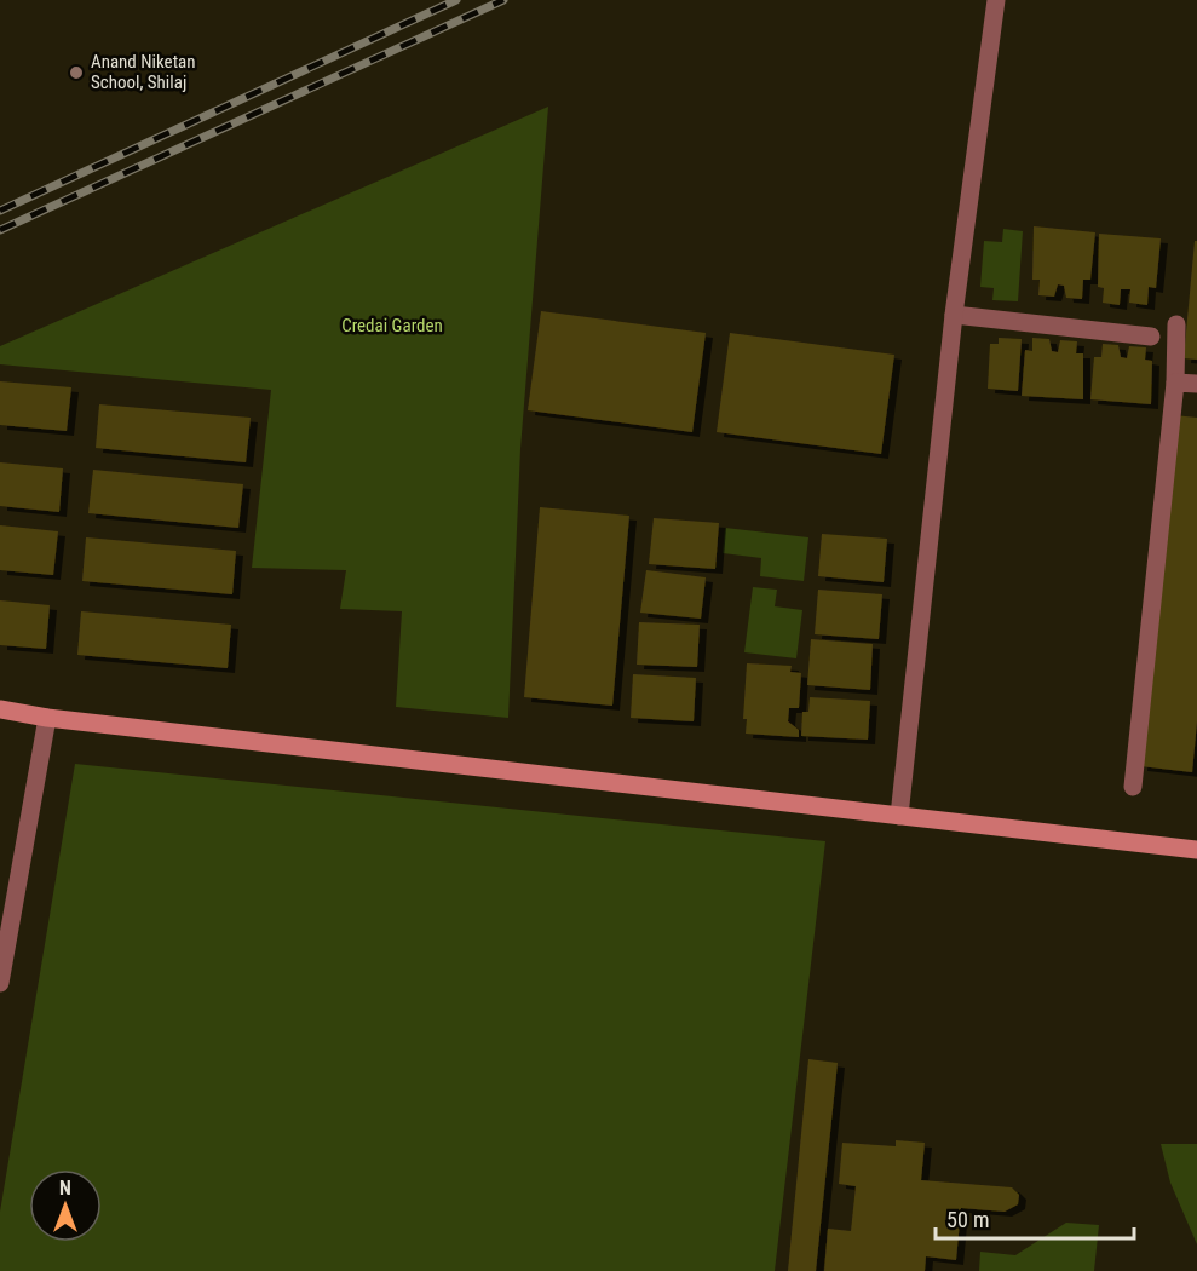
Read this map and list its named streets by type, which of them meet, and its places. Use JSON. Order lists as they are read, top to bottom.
{
  "parks": ["Credai Garden"],
  "places": ["Anand Niketan School, Shilaj"],
  "scale_bar": "50 m",
  "north": "top"
}
